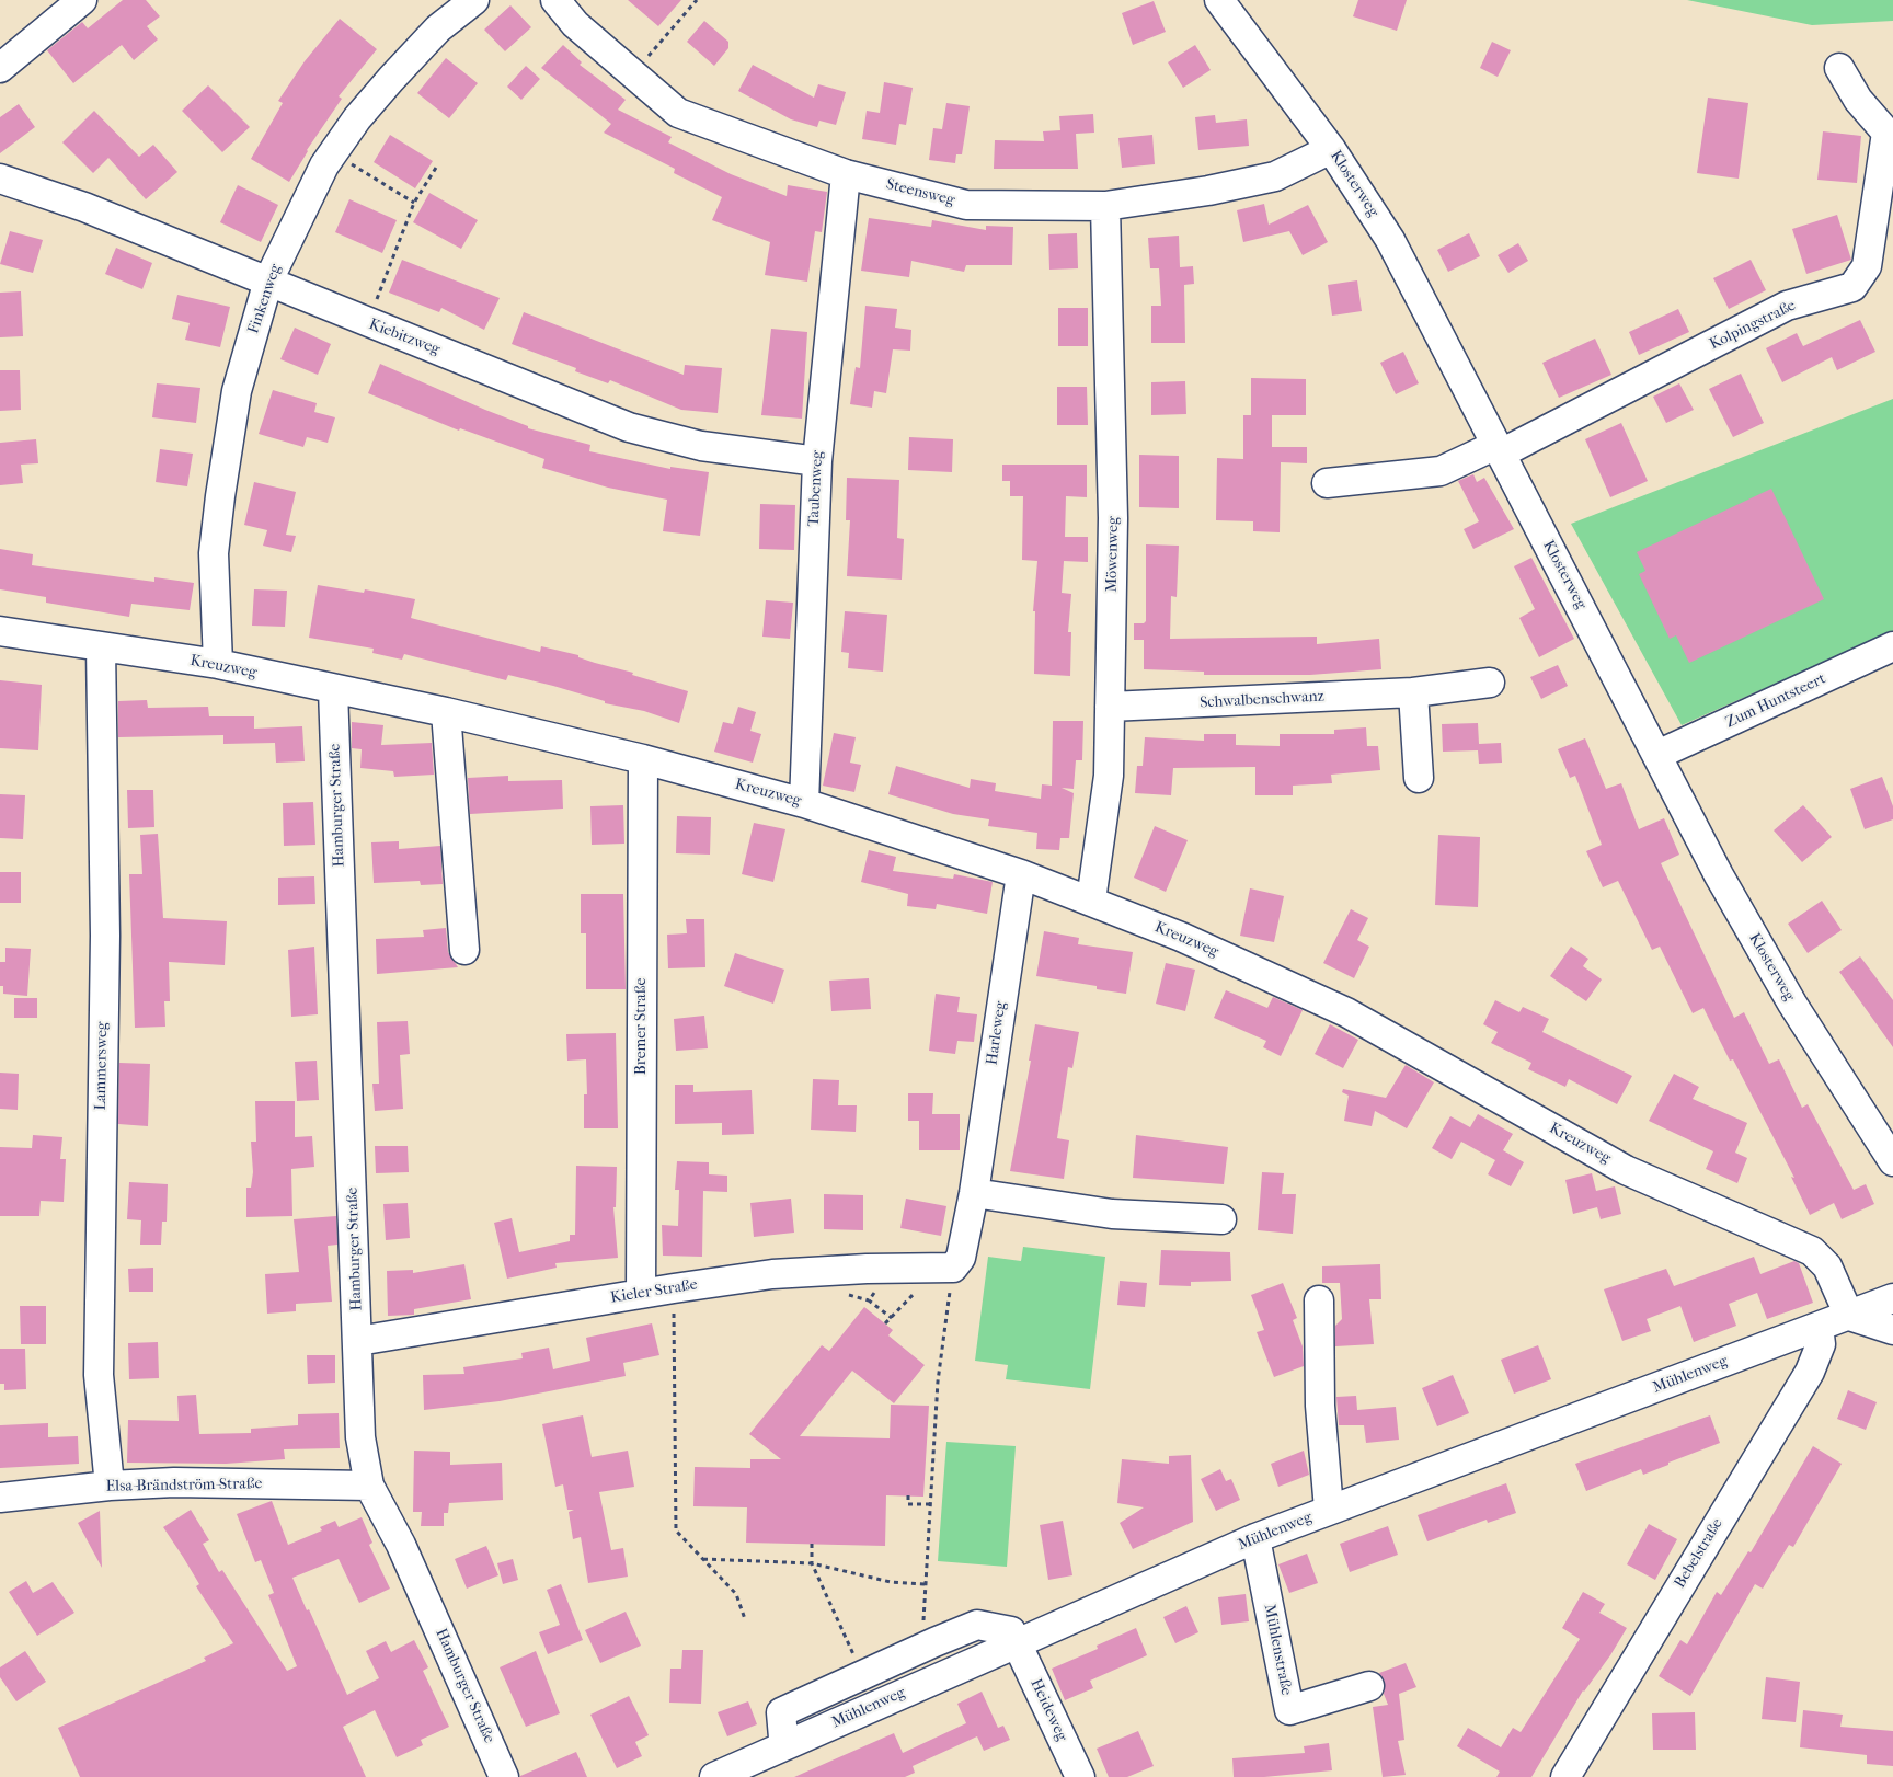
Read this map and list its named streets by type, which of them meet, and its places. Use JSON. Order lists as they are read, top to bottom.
{
  "streets": {
    "street": [
      "Klosterweg",
      "Steensweg",
      "Finkenweg",
      "Kolpingstraße",
      "Kiebitzweg",
      "Taubenweg",
      "Möwenweg",
      "Kreuzweg",
      "Schwalbenschwanz",
      "Zum Huntsteert",
      "Hamburger Straße",
      "Bremer Straße",
      "Harleweg",
      "Lammersweg",
      "Kieler Straße",
      "Mühlenweg",
      "Elsa-Brändström-Straße",
      "Bebelstraße",
      "Mühlenstraße",
      "Heideweg"
    ]
  },
  "crossings": [
    ["Klosterweg", "Steensweg"],
    ["Klosterweg", "Kolpingstraße"],
    ["Klosterweg", "Zum Huntsteert"],
    ["Steensweg", "Taubenweg"],
    ["Steensweg", "Möwenweg"],
    ["Finkenweg", "Kiebitzweg"],
    ["Finkenweg", "Kreuzweg"],
    ["Kiebitzweg", "Taubenweg"],
    ["Taubenweg", "Kreuzweg"],
    ["Möwenweg", "Kreuzweg"],
    ["Möwenweg", "Schwalbenschwanz"],
    ["Kreuzweg", "Hamburger Straße"],
    ["Kreuzweg", "Bremer Straße"],
    ["Kreuzweg", "Harleweg"],
    ["Kreuzweg", "Lammersweg"],
    ["Kreuzweg", "Mühlenweg"],
    ["Hamburger Straße", "Kieler Straße"],
    ["Hamburger Straße", "Elsa-Brändström-Straße"],
    ["Bremer Straße", "Kieler Straße"],
    ["Harleweg", "Kieler Straße"],
    ["Lammersweg", "Elsa-Brändström-Straße"],
    ["Mühlenweg", "Bebelstraße"],
    ["Mühlenweg", "Mühlenstraße"],
    ["Mühlenweg", "Heideweg"]
  ]
}
